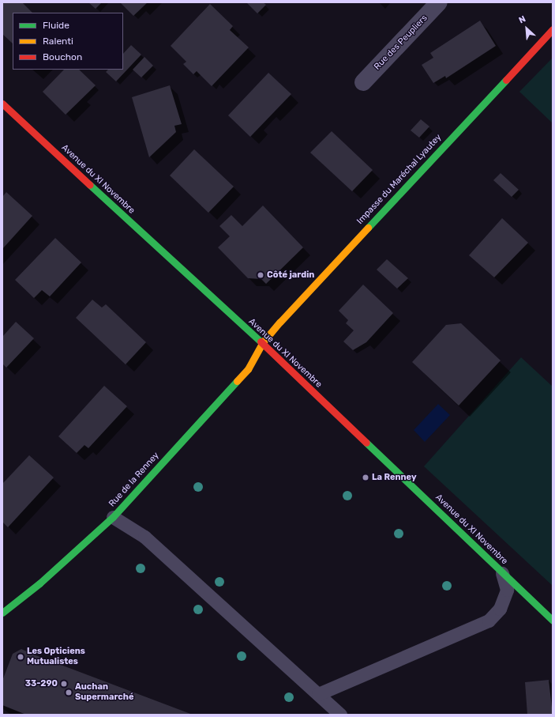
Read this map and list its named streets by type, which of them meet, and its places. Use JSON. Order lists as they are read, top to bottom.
{
  "streets": {
    "street": [
      "Rue des Peupliers",
      "Avenue du XI Novembre",
      "Impasse du Maréchal Lyautey",
      "Rue de la Renney"
    ]
  },
  "crossings": [
    ["Avenue du XI Novembre", "Impasse du Maréchal Lyautey"],
    ["Avenue du XI Novembre", "Rue de la Renney"],
    ["Impasse du Maréchal Lyautey", "Rue de la Renney"]
  ],
  "places": [
    "Côté jardin",
    "La Renney",
    "Les Opticiens Mutualistes",
    "33-290",
    "Auchan Supermarché"
  ],
  "legend": ["Fluide", "Ralenti", "Bouchon"],
  "north": "top left"
}
